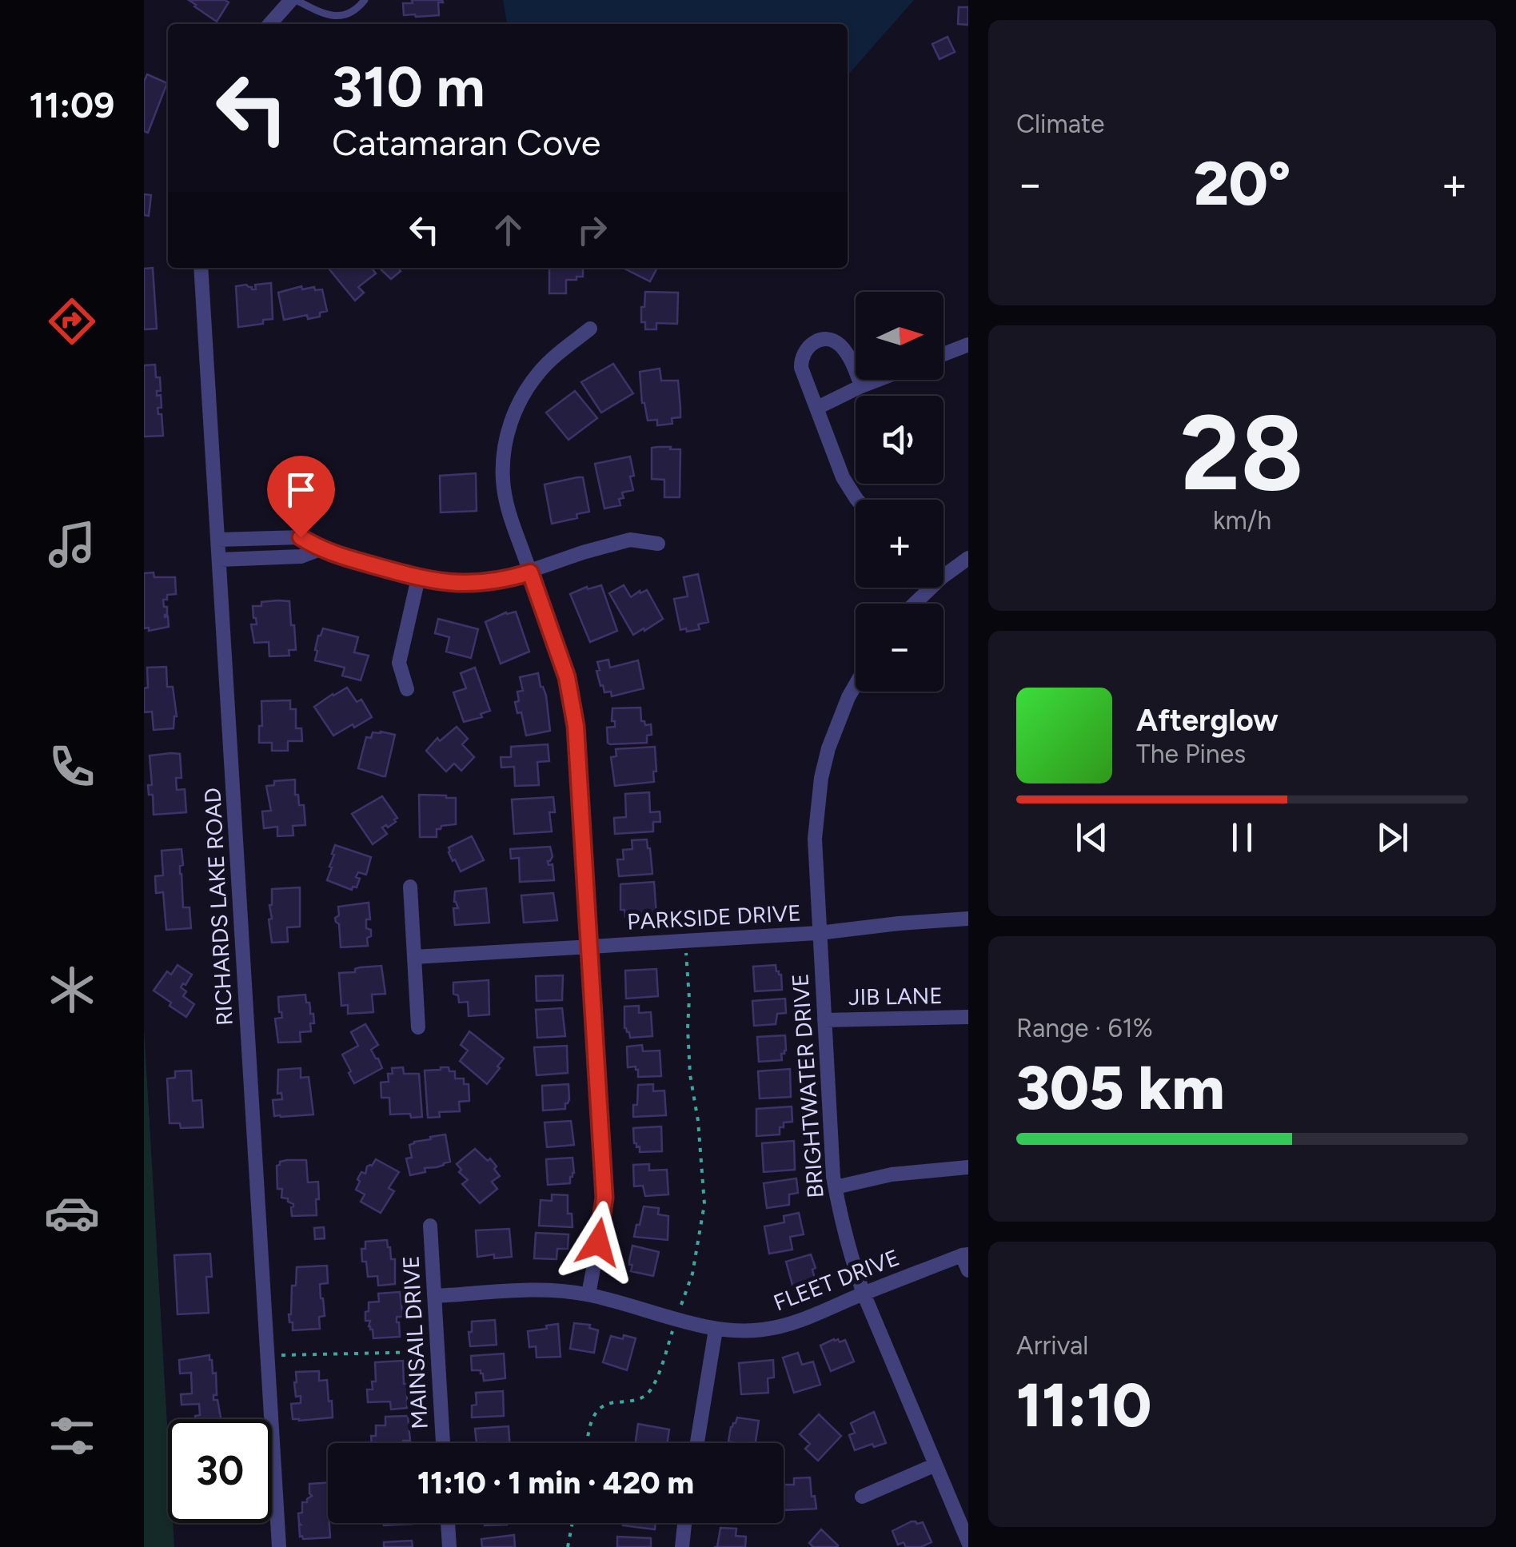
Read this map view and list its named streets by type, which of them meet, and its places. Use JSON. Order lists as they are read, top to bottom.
{
  "streets": {
    "street": [
      "RICHARDS LAKE ROAD",
      "PARKSIDE DRIVE",
      "JIB LANE",
      "BRIGHTWATER DRIVE",
      "FLEET DRIVE",
      "MAINSAIL DRIVE"
    ]
  },
  "crossings": [
    ["PARKSIDE DRIVE", "BRIGHTWATER DRIVE"],
    ["JIB LANE", "BRIGHTWATER DRIVE"],
    ["BRIGHTWATER DRIVE", "FLEET DRIVE"],
    ["FLEET DRIVE", "MAINSAIL DRIVE"]
  ],
  "north": "right",
  "page": {
    "tabs": "11:09",
    "tile": [
      "Climate",
      ["28", "km/h"],
      ["Range · 61%", "305 km"],
      ["Arrival", "11:10"]
    ],
    "turn": ["310 m", "Catamaran Cove"],
    "heat": ["−", "20°", "+"],
    "map_buttons": ["+", "−"],
    "song": ["Afterglow", "The Pines"],
    "limit": "30",
    "trip": "11:10 · 1 min · 420 m"
  }
}
